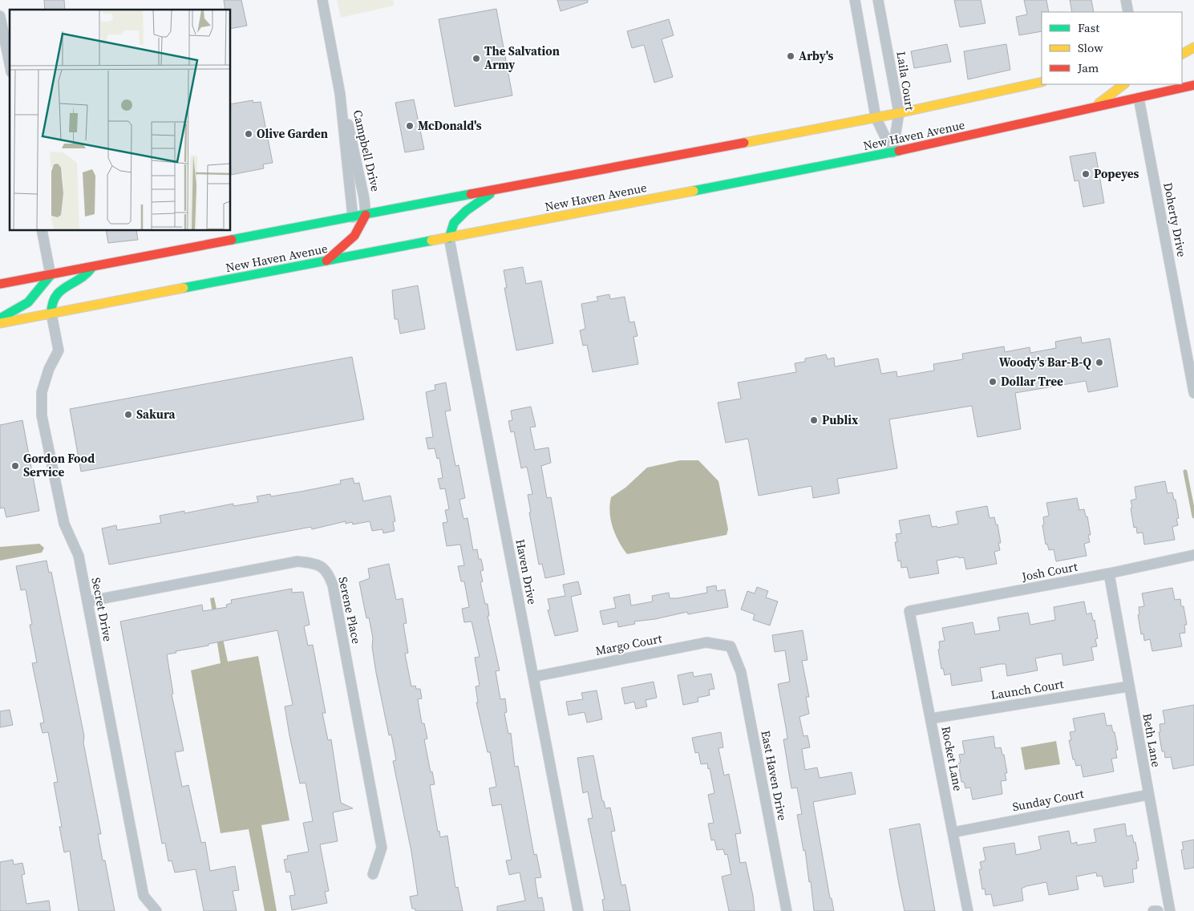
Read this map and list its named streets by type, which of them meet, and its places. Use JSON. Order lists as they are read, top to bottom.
{
  "streets": {
    "main road": ["New Haven Avenue"],
    "street": [
      "Laila Court",
      "Campbell Drive",
      "Doherty Drive",
      "Haven Drive",
      "Josh Court",
      "Secret Drive",
      "Serene Place",
      "Margo Court",
      "Launch Court",
      "Beth Lane",
      "Rocket Lane",
      "East Haven Drive",
      "Sunday Court"
    ]
  },
  "crossings": [
    ["Laila Court", "New Haven Avenue"],
    ["New Haven Avenue", "Campbell Drive"],
    ["New Haven Avenue", "Doherty Drive"],
    ["New Haven Avenue", "Haven Drive"],
    ["New Haven Avenue", "Secret Drive"],
    ["Haven Drive", "Margo Court"],
    ["Josh Court", "Beth Lane"],
    ["Josh Court", "Rocket Lane"],
    ["Secret Drive", "Serene Place"],
    ["Margo Court", "East Haven Drive"],
    ["Launch Court", "Beth Lane"],
    ["Launch Court", "Rocket Lane"],
    ["Beth Lane", "Sunday Court"],
    ["Rocket Lane", "Sunday Court"]
  ],
  "places": [
    "Arby's",
    "The Salvation Army",
    "McDonald's",
    "Olive Garden",
    "Popeyes",
    "Woody's Bar-B-Q",
    "Dollar Tree",
    "Sakura",
    "Publix",
    "Gordon Food Service"
  ],
  "legend": ["Fast", "Slow", "Jam"]
}
